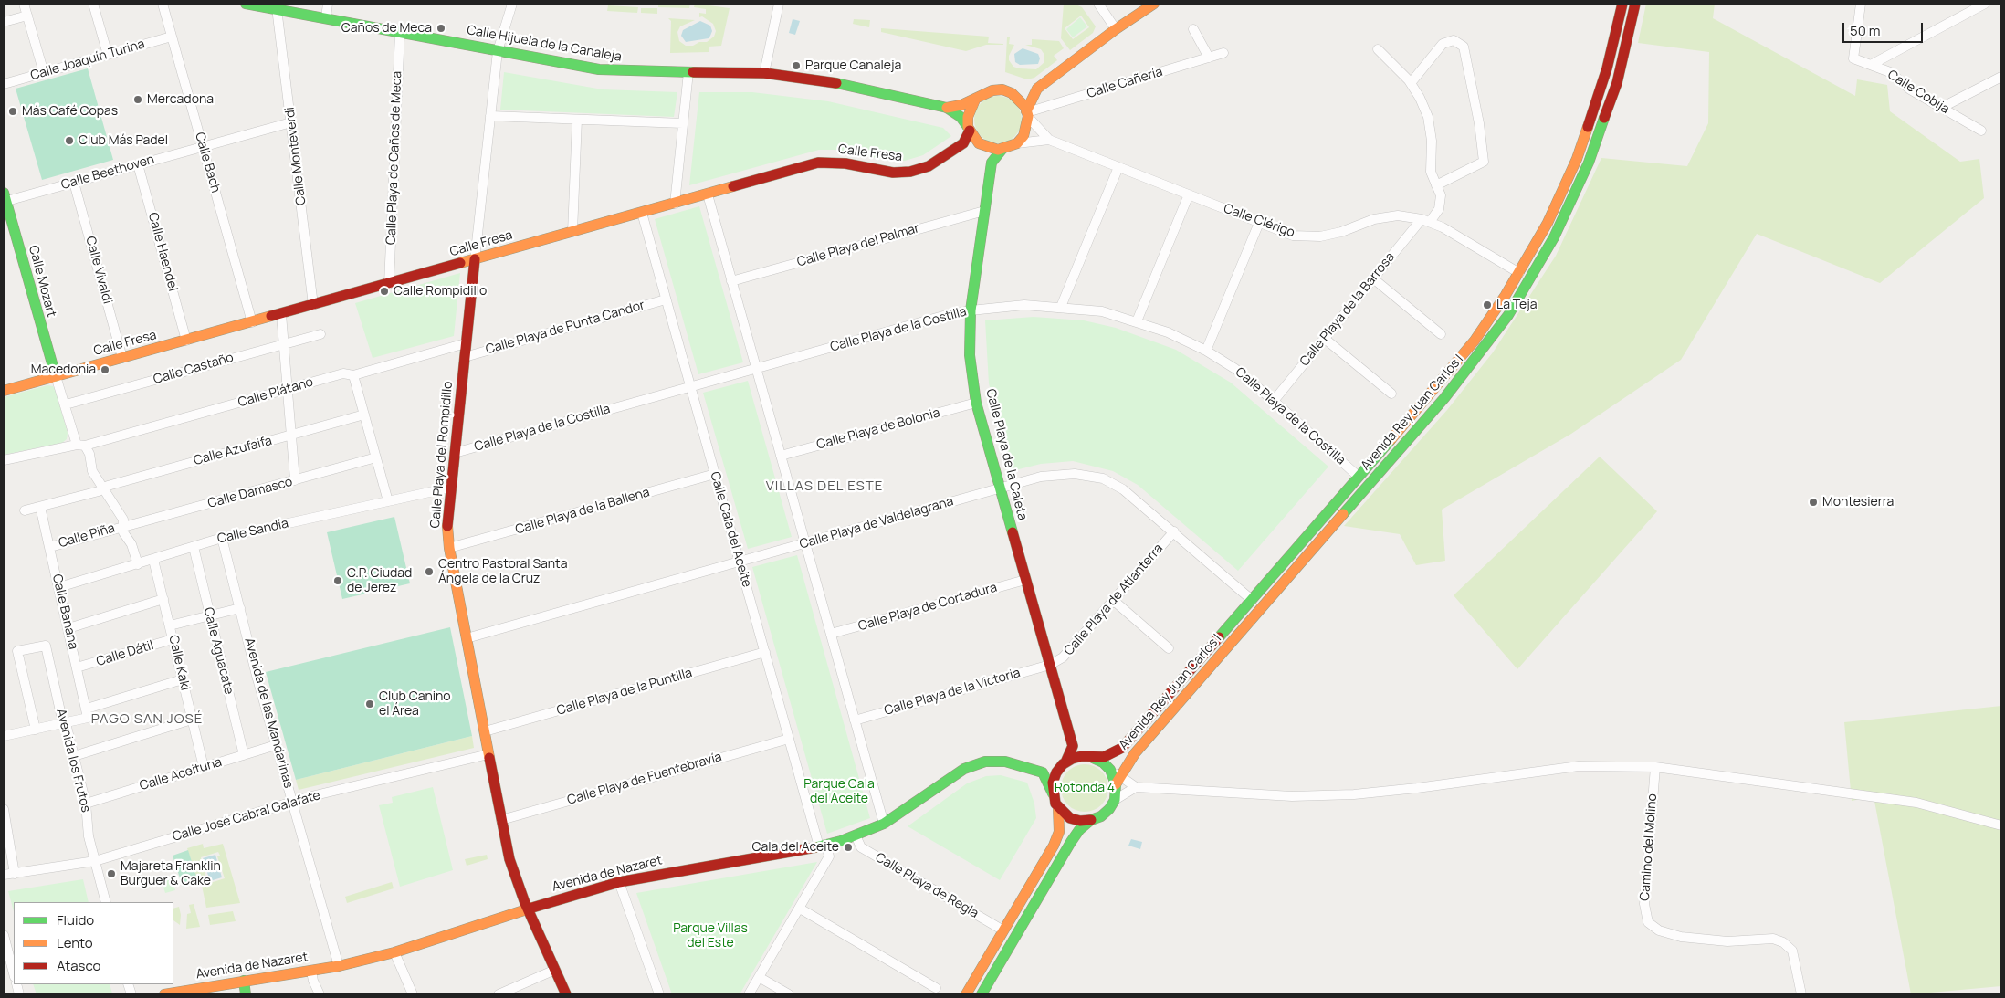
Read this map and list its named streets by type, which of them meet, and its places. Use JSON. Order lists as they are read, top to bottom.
{
  "streets": {
    "street": [
      "Calle Hijuela de la Canaleja",
      "Calle Joaquín Turina",
      "Calle Cañería",
      "Calle Cobija",
      "Calle Fresa",
      "Calle Monteverdi",
      "Calle Playa de Caños de Meca",
      "Calle Bach",
      "Calle Beethoven",
      "Calle Clérigo",
      "Calle Playa del Palmar",
      "Calle Haendel",
      "Calle Vivaldi",
      "Calle Mozart",
      "Calle Playa de la Barrosa",
      "Calle Playa de Punta Candor",
      "Calle Playa de la Costilla",
      "Calle Castaño",
      "Calle Plátano",
      "Avenida Rey Juan Carlos I",
      "Calle Playa de Bolonia",
      "Calle Azufaifa",
      "Calle Playa del Rompidillo",
      "Calle Playa de la Caleta",
      "Calle Damasco",
      "Calle Playa de la Ballena",
      "Calle Playa de Valdelagrana",
      "Calle Cala del Aceite",
      "Calle Sandía",
      "Calle Piña",
      "Calle Playa de Atlanterra",
      "Calle Playa de Cortadura",
      "Calle Banana",
      "Calle Aguacate",
      "Calle Dátil",
      "Calle Kaki",
      "Calle Playa de la Puntilla",
      "Calle Playa de la Victoria",
      "Avenida de las Mandarinas",
      "Avenida los Frutos",
      "Calle Aceituna",
      "Calle Playa de Fuentebravía",
      "Calle José Cabral Galafate",
      "Camino del Molino",
      "Avenida de Nazaret",
      "Calle Playa de Regla"
    ]
  },
  "crossings": [
    ["Calle Hijuela de la Canaleja", "Calle Cañería"],
    ["Calle Hijuela de la Canaleja", "Calle Monteverdi"],
    ["Calle Hijuela de la Canaleja", "Calle Playa de Caños de Meca"],
    ["Calle Hijuela de la Canaleja", "Calle Clérigo"],
    ["Calle Hijuela de la Canaleja", "Calle Playa del Rompidillo"],
    ["Calle Joaquín Turina", "Calle Bach"],
    ["Calle Cañería", "Calle Clérigo"],
    ["Calle Fresa", "Calle Monteverdi"],
    ["Calle Fresa", "Calle Playa de Caños de Meca"],
    ["Calle Fresa", "Calle Bach"],
    ["Calle Fresa", "Calle Haendel"],
    ["Calle Fresa", "Calle Vivaldi"],
    ["Calle Fresa", "Calle Mozart"],
    ["Calle Fresa", "Calle Playa del Rompidillo"],
    ["Calle Fresa", "Calle Cala del Aceite"],
    ["Calle Monteverdi", "Calle Beethoven"],
    ["Calle Bach", "Calle Beethoven"],
    ["Calle Beethoven", "Calle Haendel"],
    ["Calle Beethoven", "Calle Vivaldi"],
    ["Calle Beethoven", "Calle Mozart"],
    ["Calle Clérigo", "Calle Playa de la Barrosa"],
    ["Calle Clérigo", "Avenida Rey Juan Carlos I"],
    ["Calle Playa del Palmar", "Calle Playa de la Caleta"],
    ["Calle Playa de la Barrosa", "Calle Playa de la Costilla"],
    ["Calle Playa de Punta Candor", "Calle Playa del Rompidillo"],
    ["Calle Playa de Punta Candor", "Calle Cala del Aceite"],
    ["Calle Playa de la Costilla", "Avenida Rey Juan Carlos I"],
    ["Calle Playa de la Costilla", "Calle Playa del Rompidillo"],
    ["Calle Playa de la Costilla", "Calle Playa de la Caleta"],
    ["Calle Playa de la Costilla", "Calle Cala del Aceite"],
    ["Calle Plátano", "Calle Playa del Rompidillo"],
    ["Avenida Rey Juan Carlos I", "Calle Playa de Valdelagrana"],
    ["Calle Playa de Bolonia", "Calle Playa de la Caleta"],
    ["Calle Azufaifa", "Calle Banana"],
    ["Calle Playa del Rompidillo", "Calle Playa de la Ballena"],
    ["Calle Playa del Rompidillo", "Calle Playa de Valdelagrana"],
    ["Calle Playa del Rompidillo", "Calle Sandía"],
    ["Calle Playa del Rompidillo", "Calle Playa de la Puntilla"],
    ["Calle Playa del Rompidillo", "Calle Playa de Fuentebravía"],
    ["Calle Playa del Rompidillo", "Calle José Cabral Galafate"],
    ["Calle Playa del Rompidillo", "Avenida de Nazaret"],
    ["Calle Playa de la Caleta", "Calle Playa de Valdelagrana"],
    ["Calle Playa de la Caleta", "Calle Playa de Atlanterra"],
    ["Calle Playa de la Caleta", "Calle Playa de Cortadura"],
    ["Calle Playa de la Caleta", "Calle Playa de la Victoria"],
    ["Calle Damasco", "Calle Piña"],
    ["Calle Playa de la Ballena", "Calle Cala del Aceite"],
    ["Calle Playa de Valdelagrana", "Calle Cala del Aceite"],
    ["Calle Playa de Valdelagrana", "Calle Playa de Atlanterra"],
    ["Calle Cala del Aceite", "Calle Playa de la Puntilla"],
    ["Calle Cala del Aceite", "Calle Playa de Fuentebravía"],
    ["Calle Cala del Aceite", "Avenida de Nazaret"],
    ["Calle Sandía", "Calle Banana"],
    ["Calle Sandía", "Calle Aguacate"],
    ["Calle Sandía", "Calle Kaki"],
    ["Calle Sandía", "Avenida de las Mandarinas"],
    ["Calle Piña", "Calle Banana"],
    ["Calle Playa de Atlanterra", "Calle Playa de la Victoria"],
    ["Calle Banana", "Calle Dátil"],
    ["Calle Aguacate", "Calle Aceituna"],
    ["Calle Dátil", "Calle Kaki"],
    ["Calle Kaki", "Calle Aceituna"],
    ["Avenida de las Mandarinas", "Calle Aceituna"],
    ["Avenida de las Mandarinas", "Calle José Cabral Galafate"],
    ["Avenida de las Mandarinas", "Avenida de Nazaret"],
    ["Avenida los Frutos", "Calle Aceituna"],
    ["Avenida los Frutos", "Calle José Cabral Galafate"],
    ["Avenida de Nazaret", "Calle Playa de Regla"]
  ],
  "districts": ["VILLAS DEL ESTE", "PAGO SAN JOSÉ"],
  "parks": ["Parque Cala del Aceite", "Rotonda 4", "Parque Villas del Este"],
  "places": [
    "Caños de Meca",
    "Parque Canaleja",
    "Mercadona",
    "Más Café Copas",
    "Club Más Padel",
    "Calle Rompidillo",
    "La Teja",
    "Macedonia",
    "Montesierra",
    "Centro Pastoral Santa Ángela de la Cruz",
    "C.P. Ciudad de Jerez",
    "Club Canino el Área",
    "Cala del Aceite",
    "Majareta Franklin Burguer & Cake"
  ],
  "legend": ["Fluido", "Lento", "Atasco"],
  "scale_bar": "50 m"
}
